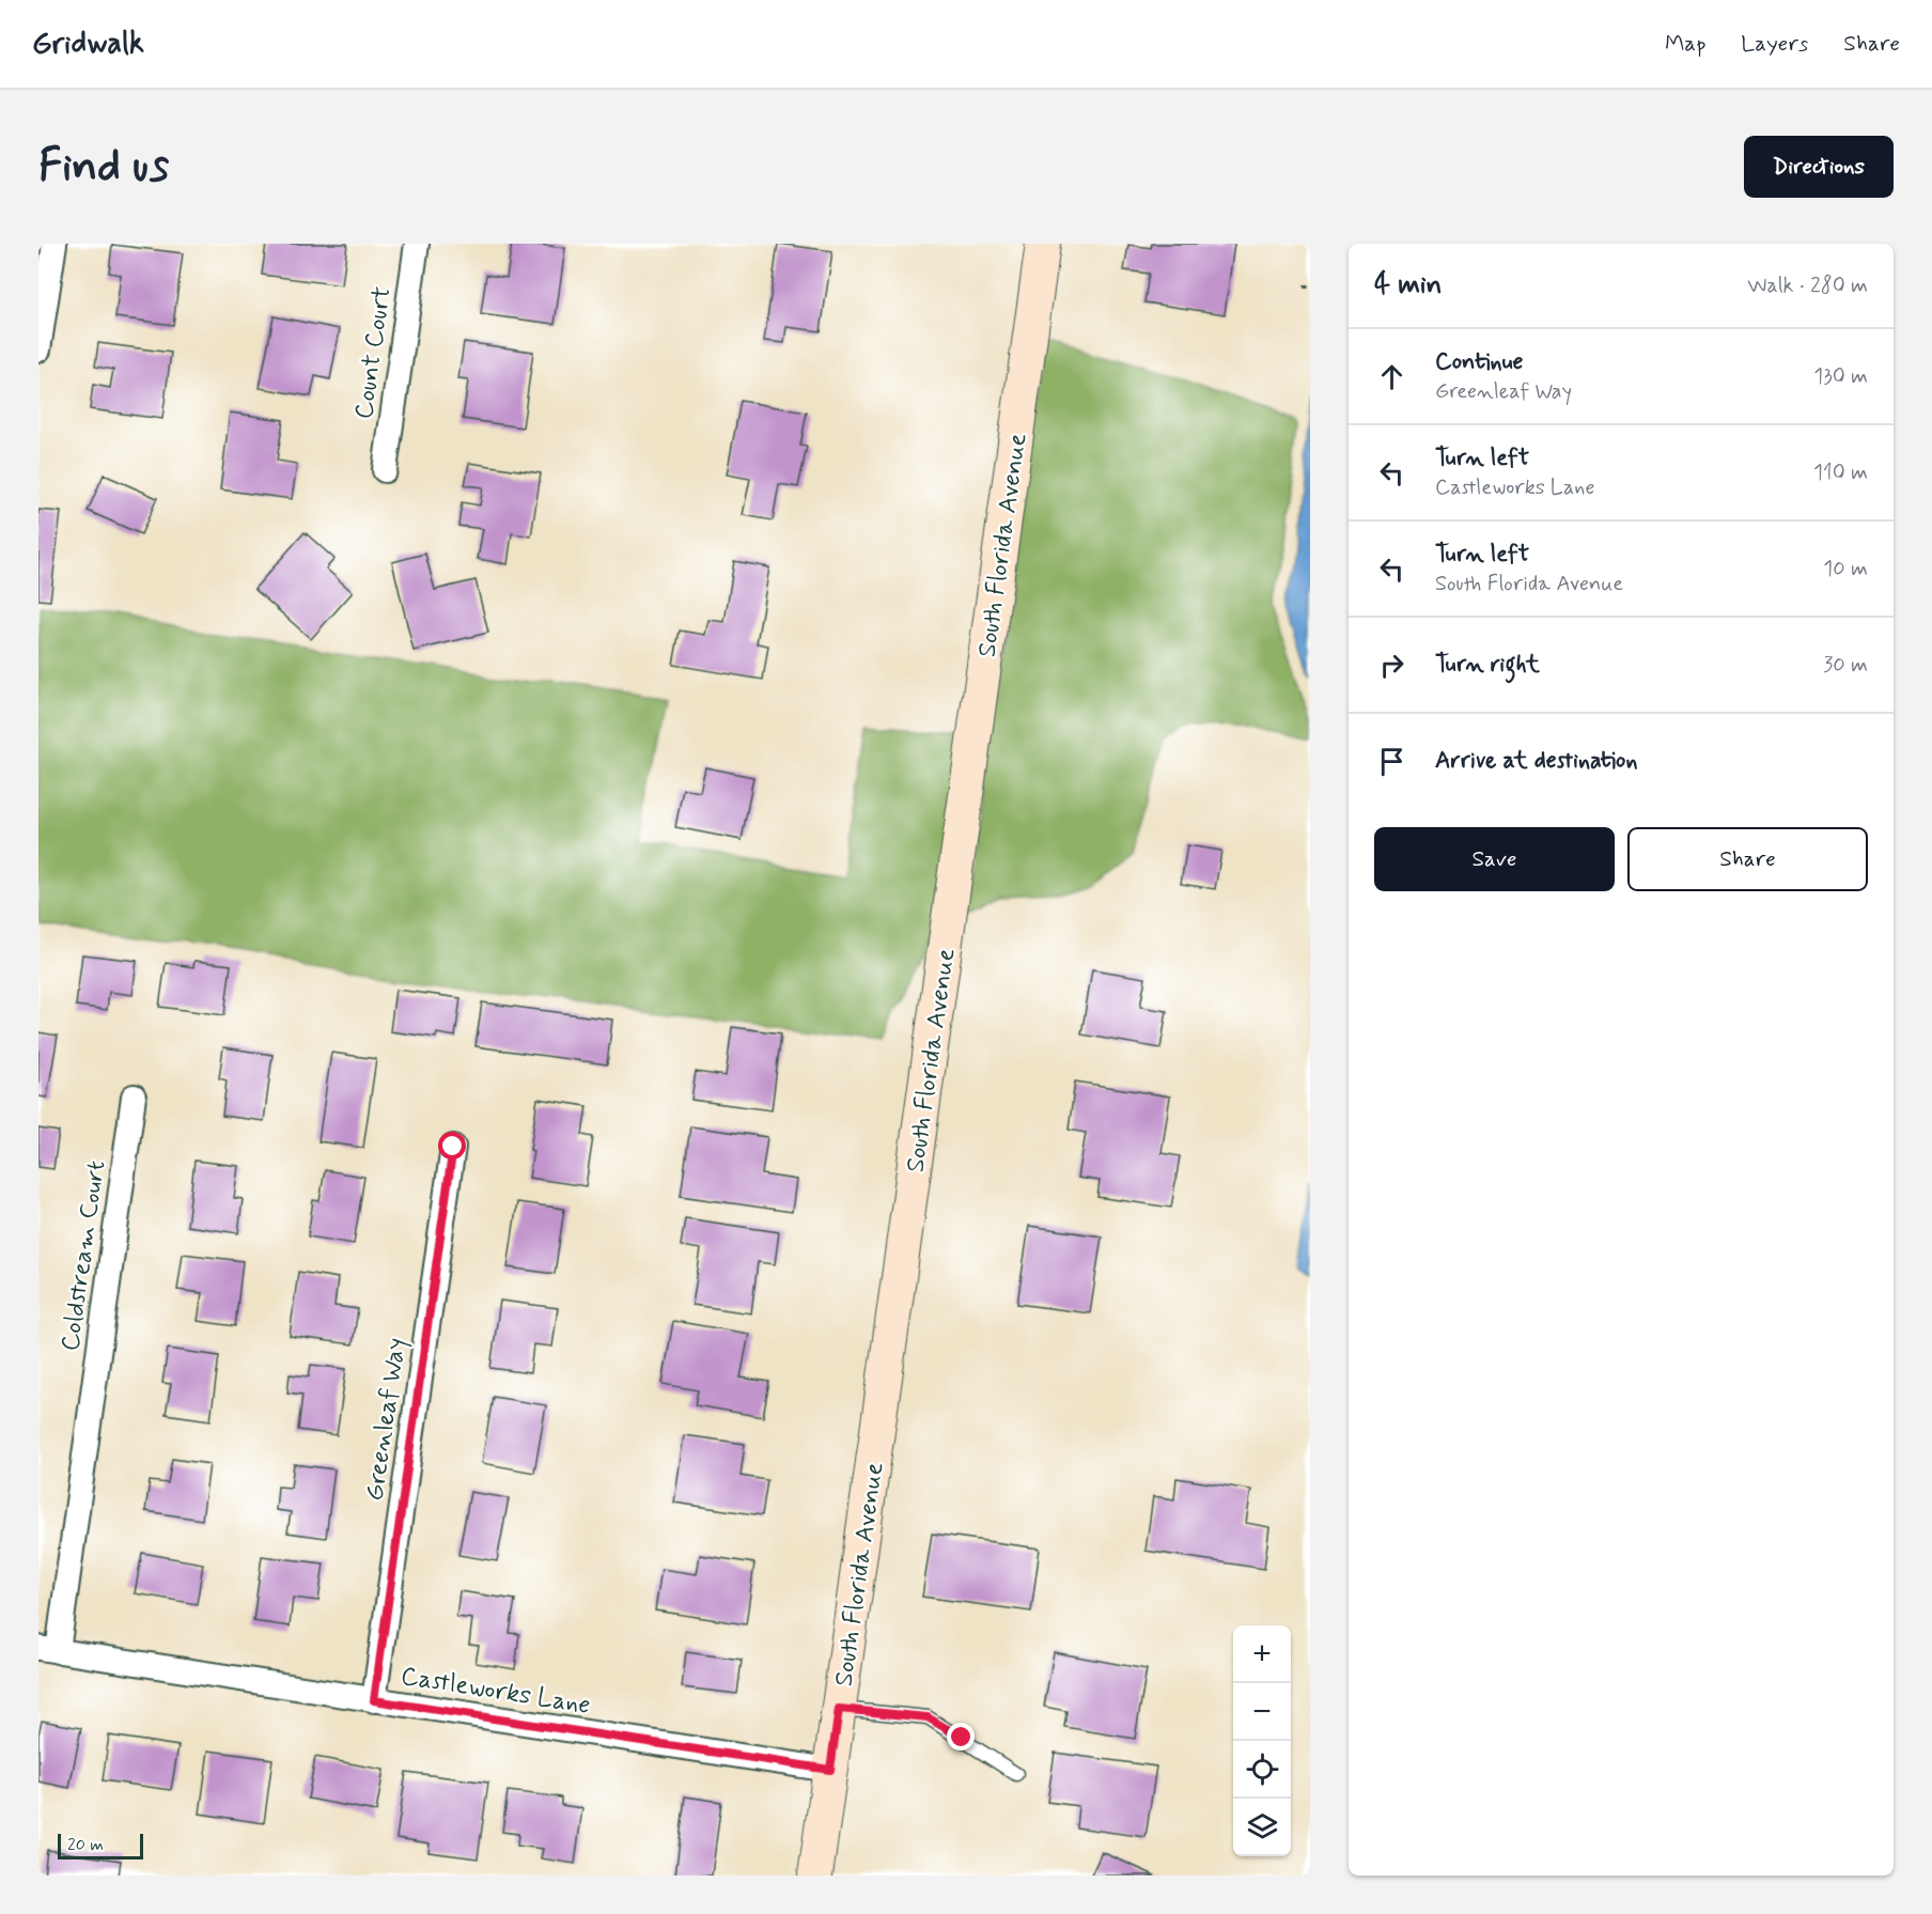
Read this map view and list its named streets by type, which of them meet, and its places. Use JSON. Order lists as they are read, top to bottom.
{
  "streets": {
    "street": [
      "Count Court",
      "South Florida Avenue",
      "Coldstream Court",
      "Greenleaf Way",
      "Castleworks Lane"
    ]
  },
  "crossings": [
    ["South Florida Avenue", "Castleworks Lane"],
    ["Coldstream Court", "Castleworks Lane"],
    ["Greenleaf Way", "Castleworks Lane"]
  ],
  "scale_bar": "20 m",
  "page": {
    "header": "Gridwalk",
    "nav": ["Map", "Layers", "Share"],
    "buttons": [
      "Directions",
      ["Save", "Share"]
    ],
    "title": "Find us",
    "heading": ["4 min", "Walk · 280 m"],
    "list": [
      ["Continue", "Greenleaf Way", "130 m"],
      ["Turn left", "Castleworks Lane", "110 m"],
      ["Turn left", "South Florida Avenue", "10 m"],
      ["Turn right", "30 m"],
      "Arrive at destination"
    ],
    "map_buttons": ["+", "−"],
    "scale": "20 m"
  }
}
